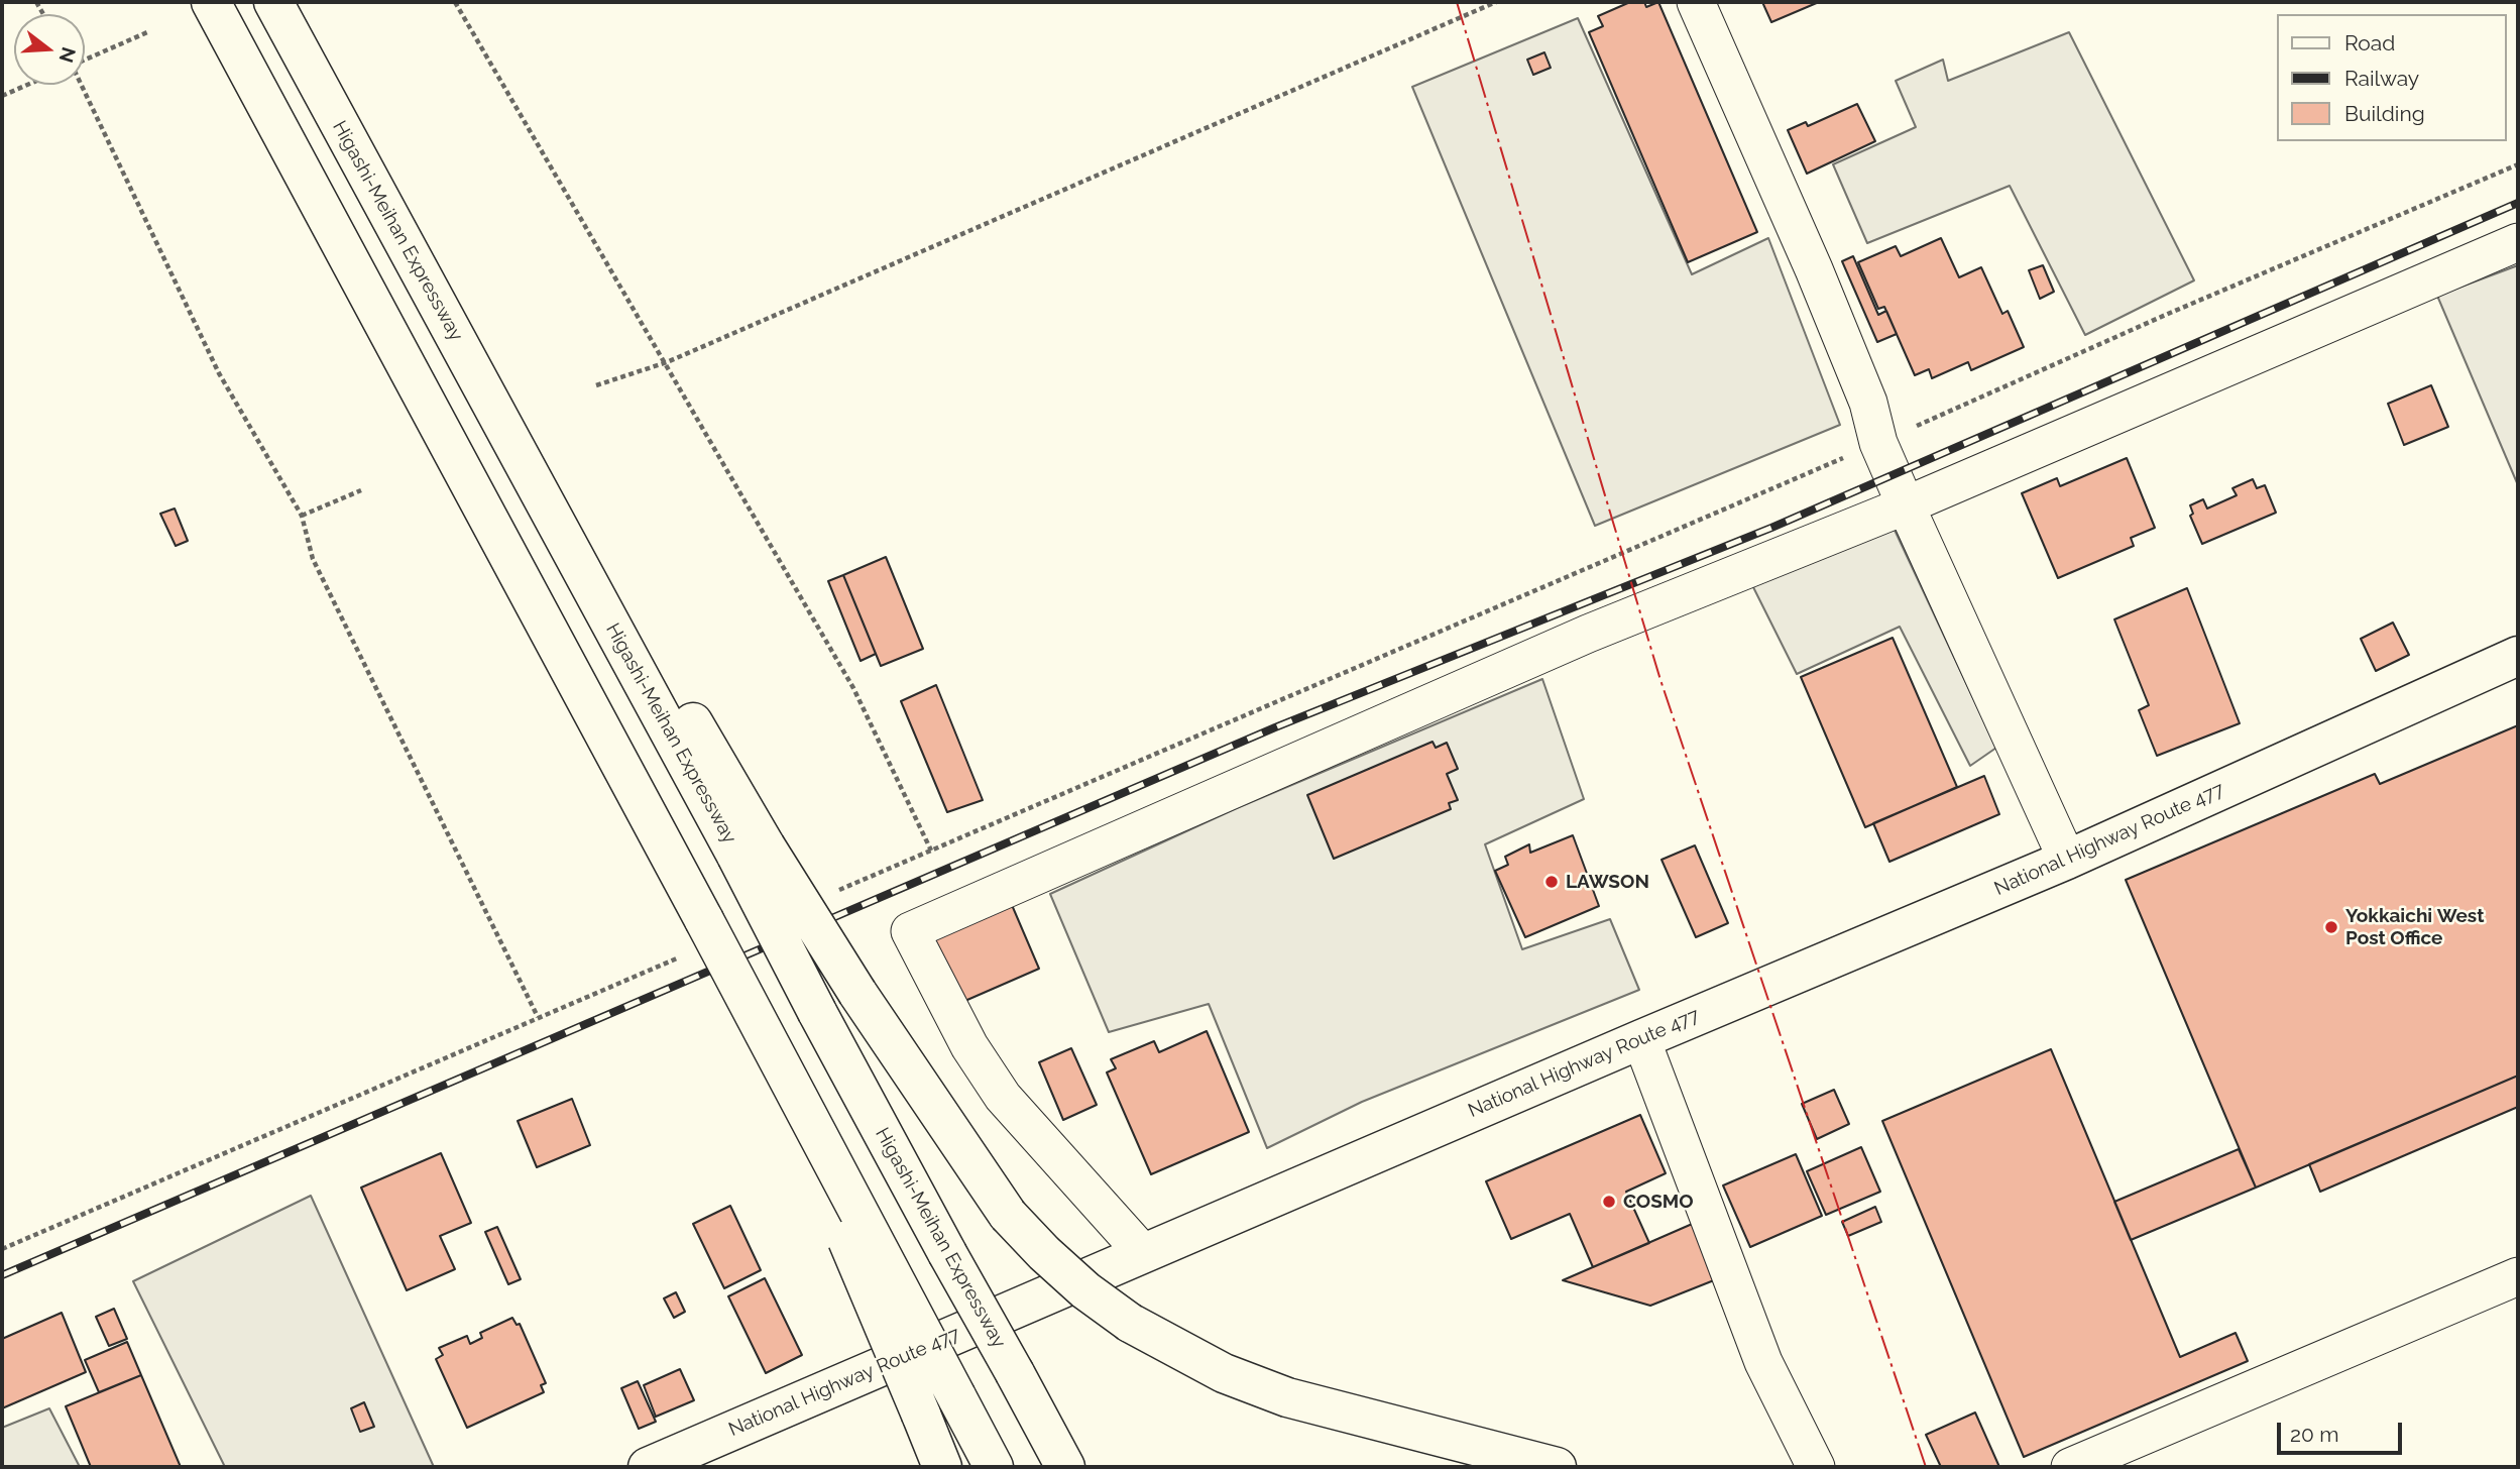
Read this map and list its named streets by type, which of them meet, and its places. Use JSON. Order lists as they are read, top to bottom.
{
  "streets": {
    "highway": ["Higashi-Meihan Expressway", "National Highway Route 477"]
  },
  "places": ["LAWSON", "Yokkaichi West Post Office", "COSMO"],
  "legend": ["Road", "Railway", "Building"],
  "scale_bar": "20 m",
  "north": "right"
}
